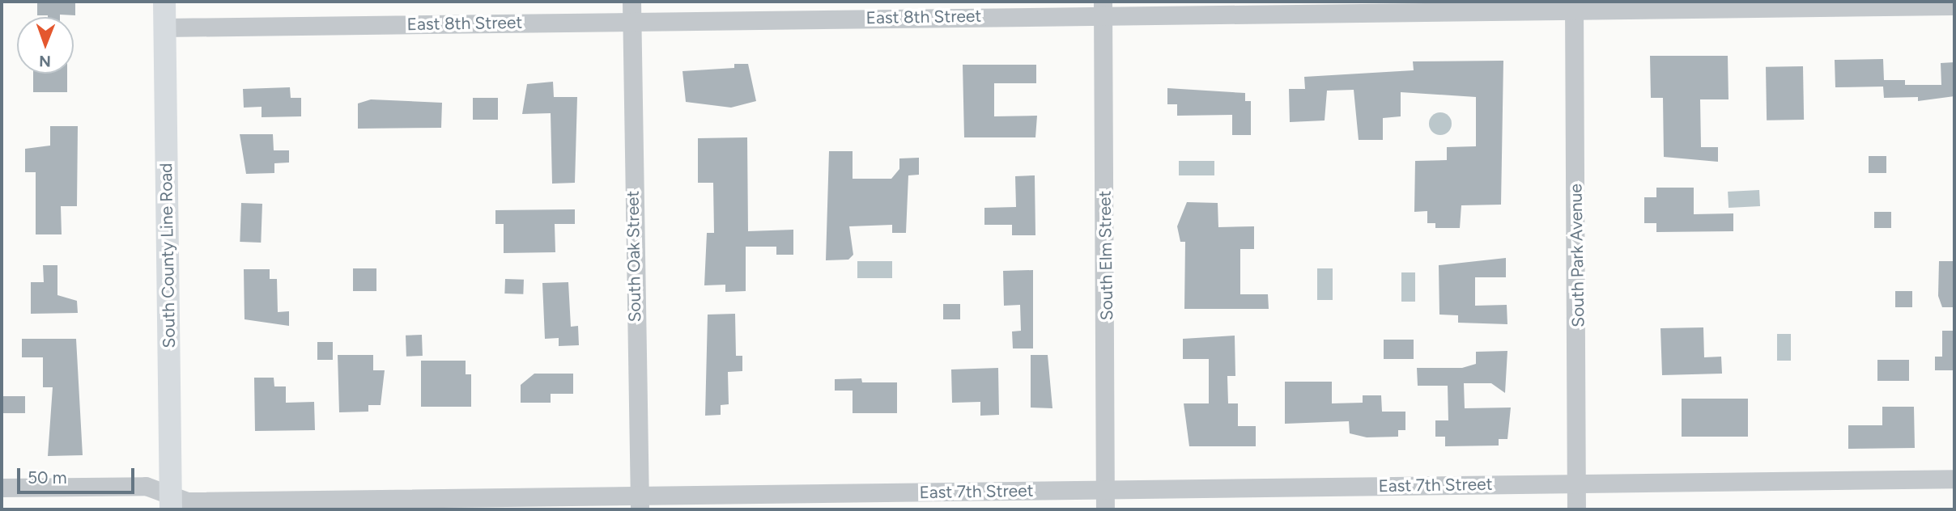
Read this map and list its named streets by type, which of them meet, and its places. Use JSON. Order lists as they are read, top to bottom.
{
  "streets": {
    "main road": ["South County Line Road"],
    "street": [
      "East 8th Street",
      "South Elm Street",
      "South Park Avenue",
      "South Oak Street",
      "East 7th Street"
    ]
  },
  "crossings": [
    ["East 8th Street", "South County Line Road"],
    ["East 8th Street", "South Elm Street"],
    ["East 8th Street", "South Park Avenue"],
    ["East 8th Street", "South Oak Street"],
    ["South County Line Road", "East 7th Street"],
    ["South Elm Street", "East 7th Street"],
    ["South Park Avenue", "East 7th Street"],
    ["South Oak Street", "East 7th Street"]
  ],
  "scale_bar": "50 m",
  "north": "bottom"
}
